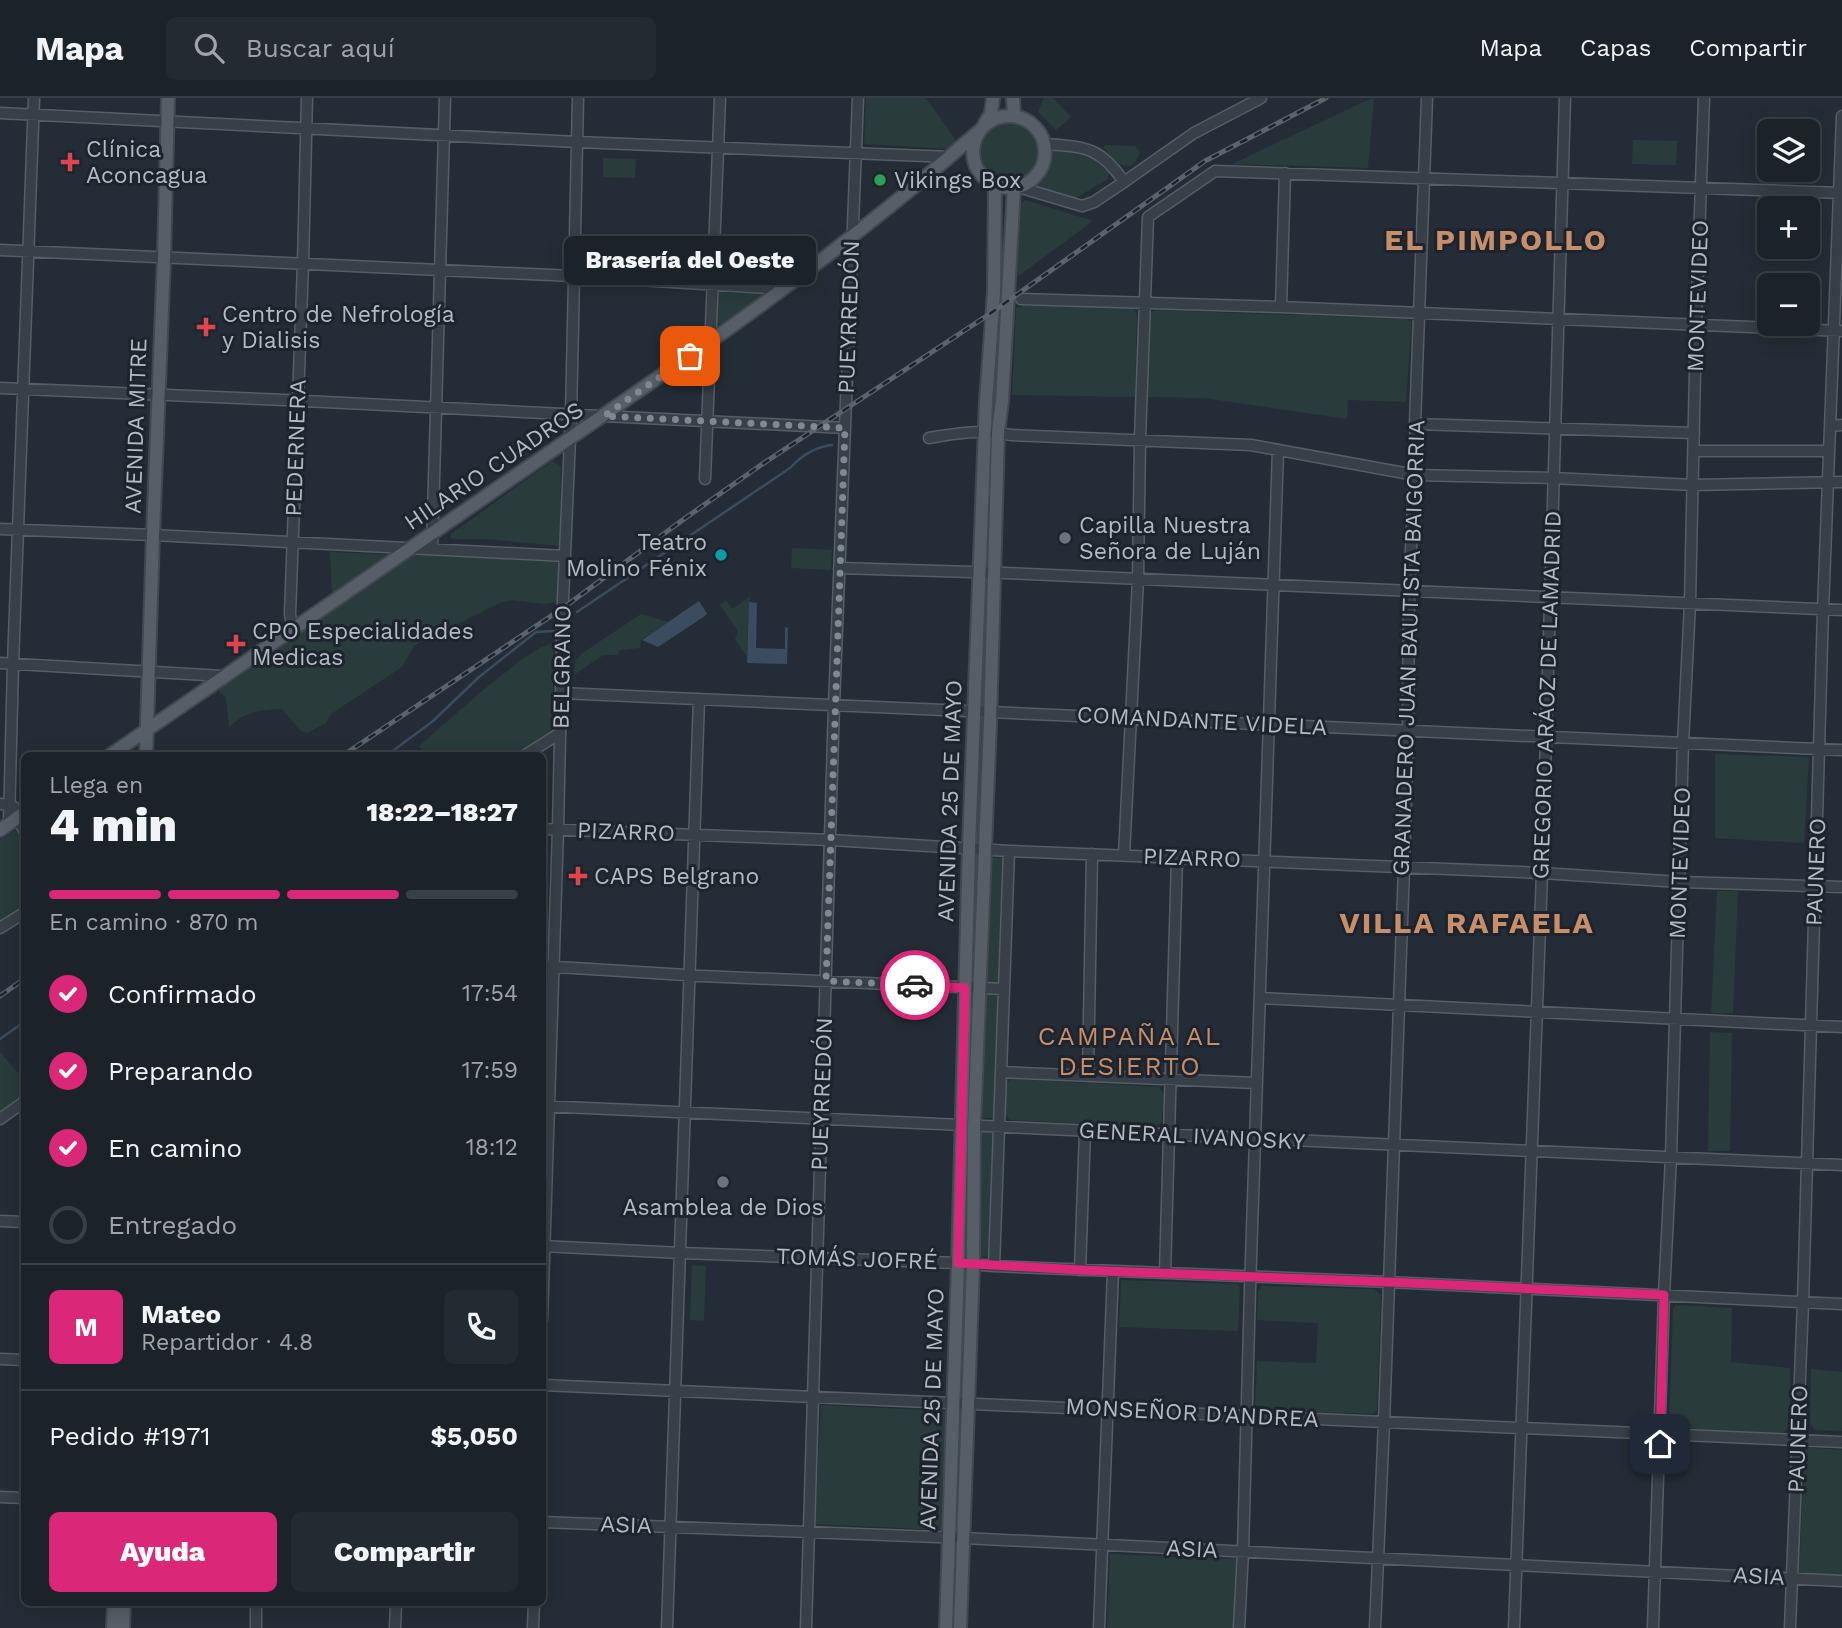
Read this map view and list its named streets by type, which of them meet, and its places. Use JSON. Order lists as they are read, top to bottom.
{
  "streets": {
    "main road": ["AVENIDA MITRE", "HILARIO CUADROS", "AVENIDA 25 DE MAYO"],
    "street": [
      "MONTEVIDEO",
      "PUEYRREDÓN",
      "PEDERNERA",
      "GRANADERO JUAN BAUTISTA BAIGORRIA",
      "BELGRANO",
      "GREGORIO ARÁOZ DE LAMADRID",
      "COMANDANTE VIDELA",
      "PIZARRO",
      "PAUNERO",
      "GENERAL IVANOSKY",
      "TOMÁS JOFRÉ",
      "MONSEÑOR D'ANDREA",
      "ASIA"
    ]
  },
  "crossings": [
    ["MONTEVIDEO", "COMANDANTE VIDELA"],
    ["MONTEVIDEO", "PIZARRO"],
    ["MONTEVIDEO", "GENERAL IVANOSKY"],
    ["MONTEVIDEO", "TOMÁS JOFRÉ"],
    ["MONTEVIDEO", "MONSEÑOR D'ANDREA"],
    ["MONTEVIDEO", "ASIA"],
    ["PUEYRREDÓN", "HILARIO CUADROS"],
    ["PUEYRREDÓN", "COMANDANTE VIDELA"],
    ["PUEYRREDÓN", "PIZARRO"],
    ["PUEYRREDÓN", "GENERAL IVANOSKY"],
    ["PUEYRREDÓN", "TOMÁS JOFRÉ"],
    ["PUEYRREDÓN", "MONSEÑOR D'ANDREA"],
    ["PUEYRREDÓN", "ASIA"],
    ["AVENIDA MITRE", "HILARIO CUADROS"],
    ["PEDERNERA", "HILARIO CUADROS"],
    ["HILARIO CUADROS", "BELGRANO"],
    ["HILARIO CUADROS", "AVENIDA 25 DE MAYO"],
    ["GRANADERO JUAN BAUTISTA BAIGORRIA", "COMANDANTE VIDELA"],
    ["GRANADERO JUAN BAUTISTA BAIGORRIA", "PIZARRO"],
    ["GRANADERO JUAN BAUTISTA BAIGORRIA", "GENERAL IVANOSKY"],
    ["GRANADERO JUAN BAUTISTA BAIGORRIA", "TOMÁS JOFRÉ"],
    ["GRANADERO JUAN BAUTISTA BAIGORRIA", "MONSEÑOR D'ANDREA"],
    ["GRANADERO JUAN BAUTISTA BAIGORRIA", "ASIA"],
    ["BELGRANO", "COMANDANTE VIDELA"],
    ["BELGRANO", "PIZARRO"],
    ["GREGORIO ARÁOZ DE LAMADRID", "COMANDANTE VIDELA"],
    ["GREGORIO ARÁOZ DE LAMADRID", "PIZARRO"],
    ["GREGORIO ARÁOZ DE LAMADRID", "GENERAL IVANOSKY"],
    ["GREGORIO ARÁOZ DE LAMADRID", "TOMÁS JOFRÉ"],
    ["GREGORIO ARÁOZ DE LAMADRID", "MONSEÑOR D'ANDREA"],
    ["GREGORIO ARÁOZ DE LAMADRID", "ASIA"],
    ["COMANDANTE VIDELA", "AVENIDA 25 DE MAYO"],
    ["COMANDANTE VIDELA", "PAUNERO"],
    ["AVENIDA 25 DE MAYO", "PIZARRO"],
    ["AVENIDA 25 DE MAYO", "GENERAL IVANOSKY"],
    ["AVENIDA 25 DE MAYO", "TOMÁS JOFRÉ"],
    ["AVENIDA 25 DE MAYO", "MONSEÑOR D'ANDREA"],
    ["AVENIDA 25 DE MAYO", "ASIA"],
    ["PIZARRO", "PAUNERO"],
    ["PAUNERO", "GENERAL IVANOSKY"],
    ["PAUNERO", "TOMÁS JOFRÉ"],
    ["PAUNERO", "MONSEÑOR D'ANDREA"],
    ["PAUNERO", "ASIA"]
  ],
  "districts": ["EL PIMPOLLO", "VILLA RAFAELA", "CAMPAÑA AL DESIERTO"],
  "places": {
    "health": [
      "Clínica Aconcagua",
      "Centro de Nefrología y Dialisis",
      "CPO Especialidades Medicas",
      "CAPS Belgrano"
    ],
    "other": [
      "Vikings Box",
      "Brasería del Oeste",
      "Capilla Nuestra Señora de Luján",
      "Teatro Molino Fénix",
      "Asamblea de Dios"
    ]
  },
  "page": {
    "header": "Mapa",
    "search": "Buscar aquí",
    "nav": ["Mapa", "Capas", "Compartir"],
    "map_buttons": ["+", "−"],
    "bubble": "Brasería del Oeste",
    "heading": ["4 min", "Llega en", "18:22–18:27"],
    "panel": [
      "Mateo",
      "Repartidor · 4.8",
      "Pedido #1971",
      "$5,050"
    ],
    "bar": "En camino · 870 m",
    "list": [
      ["Confirmado", "17:54"],
      ["Preparando", "17:59"],
      ["En camino", "18:12"],
      "Entregado"
    ],
    "round": "M",
    "buttons": ["Ayuda", "Compartir"]
  }
}
